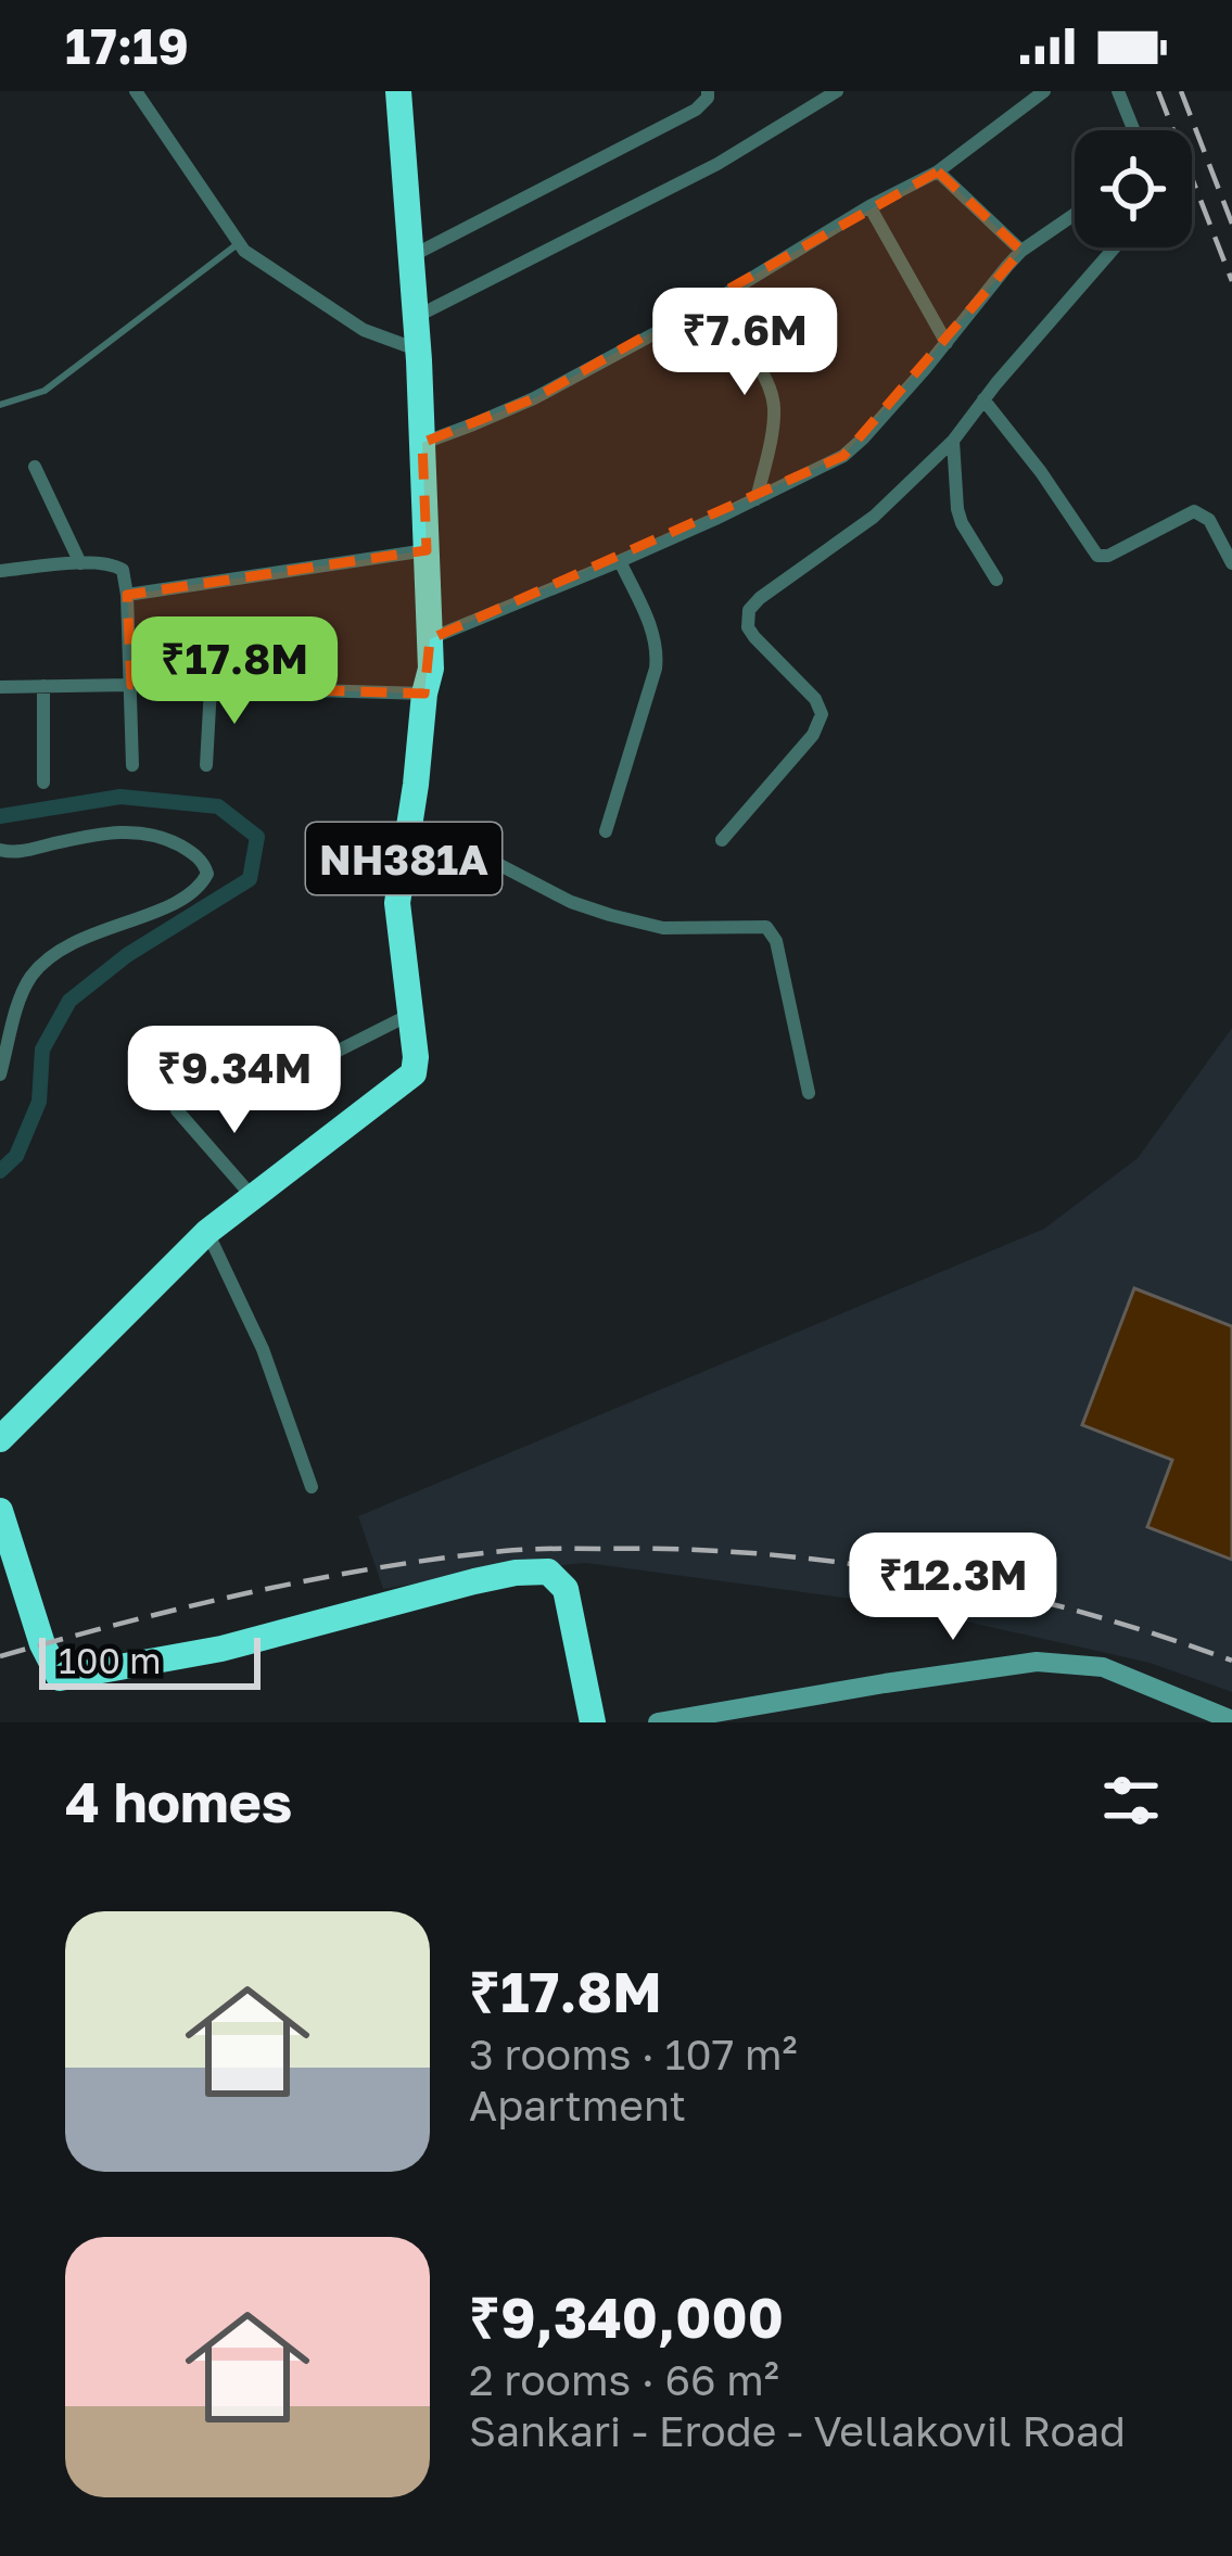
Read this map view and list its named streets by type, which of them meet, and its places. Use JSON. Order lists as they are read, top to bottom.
{
  "streets": {
    "highway": ["NH381A"]
  },
  "scale_bar": "100 m",
  "page": {
    "status": "17:19",
    "price": [
      "₹7.6M",
      "₹17.8M",
      "₹9.34M",
      "₹12.3M"
    ],
    "scale": "100 m",
    "heading": "4 homes",
    "list": [
      {
        "name": "₹17.8M",
        "note": "3 rooms · 107 m² · Apartment"
      },
      {
        "name": "₹9,340,000",
        "note": "2 rooms · 66 m² · Sankari - Erode - Vellakovil Road"
      }
    ]
  }
}
